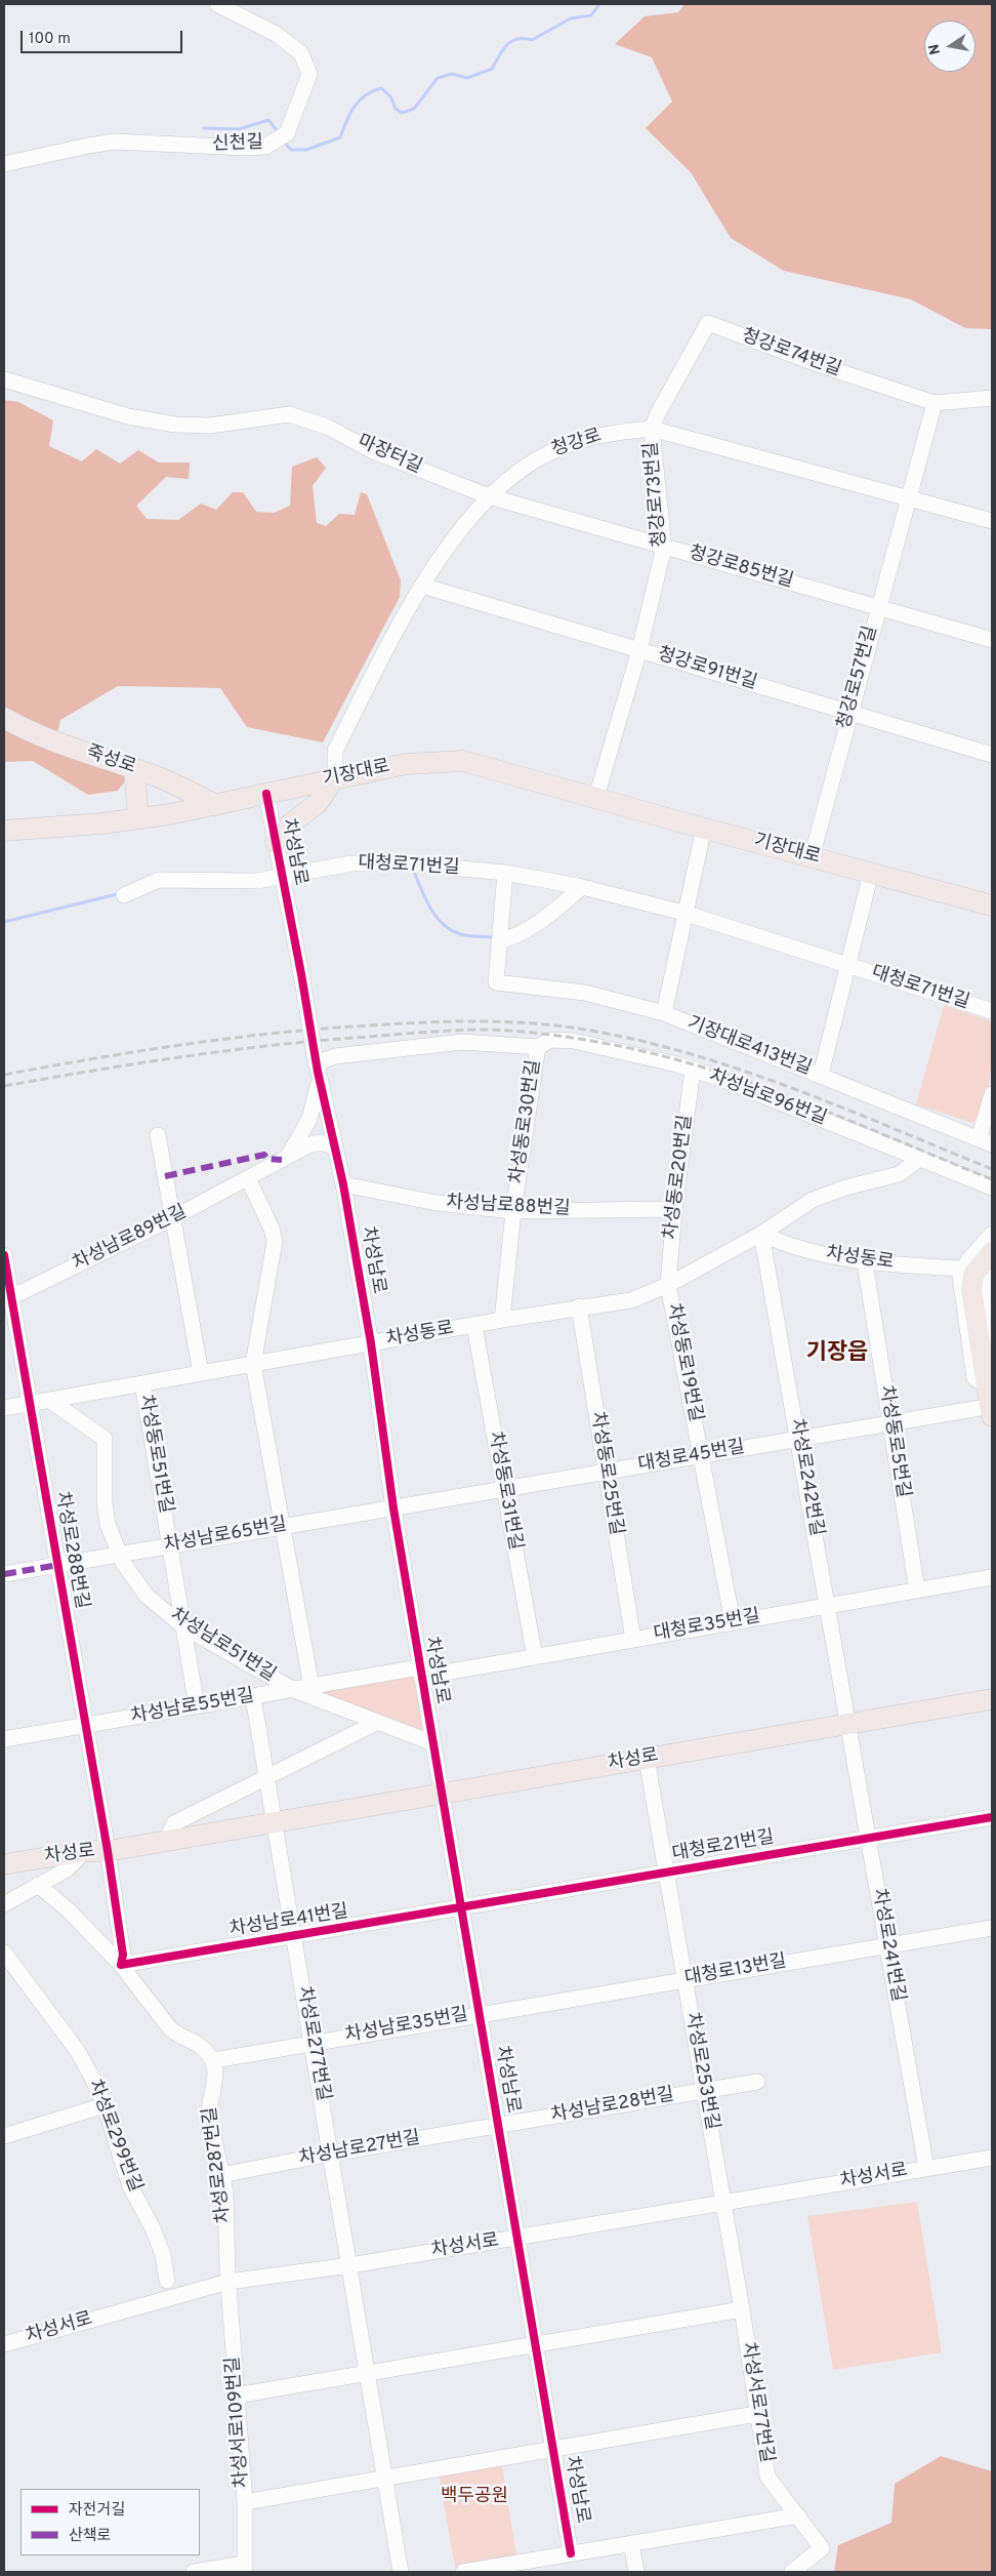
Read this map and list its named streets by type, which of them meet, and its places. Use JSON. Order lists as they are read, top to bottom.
{
  "streets": {
    "main road": ["죽성로", "기장대로", "차성로"],
    "street": [
      "신천길",
      "청강로74번길",
      "청강로",
      "마장터길",
      "청강로73번길",
      "청강로85번길",
      "청강로91번길",
      "청강로57번길",
      "차성남로",
      "대청로71번길",
      "기장대로413번길",
      "차성남로96번길",
      "차성동로30번길",
      "차성동로20번길",
      "차성남로88번길",
      "차성남로89번길",
      "차성동로",
      "차성동로19번길",
      "차성동로5번길",
      "차성동로51번길",
      "대청로45번길",
      "차성동로25번길",
      "차성로242번길",
      "차성동로31번길",
      "차성남로65번길",
      "차성로288번길",
      "대청로35번길",
      "차성남로51번길",
      "차성남로55번길",
      "대청로21번길",
      "차성남로41번길",
      "차성로241번길",
      "대청로13번길",
      "차성남로35번길",
      "차성로277번길",
      "차성로253번길",
      "차성남로28번길",
      "차성로299번길",
      "차성남로27번길",
      "차성로287번길",
      "차성서로",
      "차성서로77번길",
      "차성서로109번길"
    ]
  },
  "crossings": [
    ["청강로74번길", "청강로"],
    ["청강로74번길", "청강로73번길"],
    ["청강로74번길", "청강로57번길"],
    ["청강로", "마장터길"],
    ["청강로", "청강로73번길"],
    ["청강로", "청강로85번길"],
    ["청강로", "청강로91번길"],
    ["청강로", "청강로57번길"],
    ["청강로", "기장대로"],
    ["마장터길", "청강로85번길"],
    ["청강로73번길", "청강로85번길"],
    ["청강로73번길", "청강로91번길"],
    ["청강로73번길", "기장대로"],
    ["청강로85번길", "청강로57번길"],
    ["청강로91번길", "청강로57번길"],
    ["청강로57번길", "기장대로"],
    ["죽성로", "기장대로"],
    ["기장대로", "차성남로"],
    ["차성남로", "대청로71번길"],
    ["차성남로", "차성남로96번길"],
    ["차성남로", "차성남로88번길"],
    ["차성남로", "차성남로89번길"],
    ["차성남로", "차성동로"],
    ["차성남로", "대청로45번길"],
    ["차성남로", "차성남로65번길"],
    ["차성남로", "대청로35번길"],
    ["차성남로", "차성남로51번길"],
    ["차성남로", "차성남로55번길"],
    ["차성남로", "차성로"],
    ["차성남로", "대청로21번길"],
    ["차성남로", "차성남로41번길"],
    ["차성남로", "대청로13번길"],
    ["차성남로", "차성남로35번길"],
    ["차성남로", "차성로277번길"],
    ["차성남로", "차성남로28번길"],
    ["차성남로", "차성남로27번길"],
    ["차성남로", "차성서로"],
    ["차성남로", "차성서로77번길"],
    ["차성남로", "차성서로109번길"],
    ["대청로71번길", "기장대로413번길"],
    ["차성남로96번길", "차성동로30번길"],
    ["차성남로96번길", "차성동로20번길"],
    ["차성남로96번길", "차성동로"],
    ["차성동로30번길", "차성남로88번길"],
    ["차성동로30번길", "차성동로"],
    ["차성동로20번길", "차성남로88번길"],
    ["차성동로20번길", "차성동로"],
    ["차성동로20번길", "차성동로19번길"],
    ["차성남로89번길", "차성로288번길"],
    ["차성동로", "차성동로19번길"],
    ["차성동로", "차성동로5번길"],
    ["차성동로", "차성동로51번길"],
    ["차성동로", "차성동로25번길"],
    ["차성동로", "차성로242번길"],
    ["차성동로", "차성동로31번길"],
    ["차성동로", "차성로288번길"],
    ["차성동로", "차성남로51번길"],
    ["차성동로19번길", "대청로45번길"],
    ["차성동로19번길", "대청로35번길"],
    ["차성동로5번길", "대청로45번길"],
    ["차성동로5번길", "대청로35번길"],
    ["차성동로51번길", "차성남로65번길"],
    ["차성동로51번길", "차성남로51번길"],
    ["차성동로51번길", "차성남로55번길"],
    ["대청로45번길", "차성동로25번길"],
    ["대청로45번길", "차성로242번길"],
    ["대청로45번길", "차성동로31번길"],
    ["대청로45번길", "차성남로65번길"],
    ["차성동로25번길", "대청로35번길"],
    ["차성로242번길", "대청로35번길"],
    ["차성로242번길", "차성로"],
    ["차성로242번길", "차성로241번길"],
    ["차성동로31번길", "대청로35번길"],
    ["차성남로65번길", "차성로288번길"],
    ["차성남로65번길", "차성남로51번길"],
    ["차성로288번길", "차성남로55번길"],
    ["차성로288번길", "차성로"],
    ["대청로35번길", "차성남로55번길"],
    ["차성남로51번길", "차성남로55번길"],
    ["차성로", "차성로241번길"],
    ["차성로", "차성로277번길"],
    ["차성로", "차성로253번길"],
    ["대청로21번길", "차성남로41번길"],
    ["대청로21번길", "차성로241번길"],
    ["대청로21번길", "차성로253번길"],
    ["차성남로41번길", "차성로277번길"],
    ["차성로241번길", "대청로13번길"],
    ["차성로241번길", "차성서로"],
    ["대청로13번길", "차성남로35번길"],
    ["대청로13번길", "차성로253번길"],
    ["차성남로35번길", "차성로277번길"],
    ["차성남로35번길", "차성로287번길"],
    ["차성로277번길", "차성남로27번길"],
    ["차성로277번길", "차성서로"],
    ["차성로253번길", "차성남로28번길"],
    ["차성로253번길", "차성서로"],
    ["차성로253번길", "차성서로77번길"],
    ["차성남로28번길", "차성남로27번길"],
    ["차성남로27번길", "차성로287번길"],
    ["차성로287번길", "차성서로"],
    ["차성로287번길", "차성서로109번길"],
    ["차성서로", "차성서로77번길"],
    ["차성서로", "차성서로109번길"]
  ],
  "districts": ["기장읍"],
  "parks": ["백두공원"],
  "legend": ["자전거길", "산책로"],
  "scale_bar": "100 m",
  "north": "left"
}
